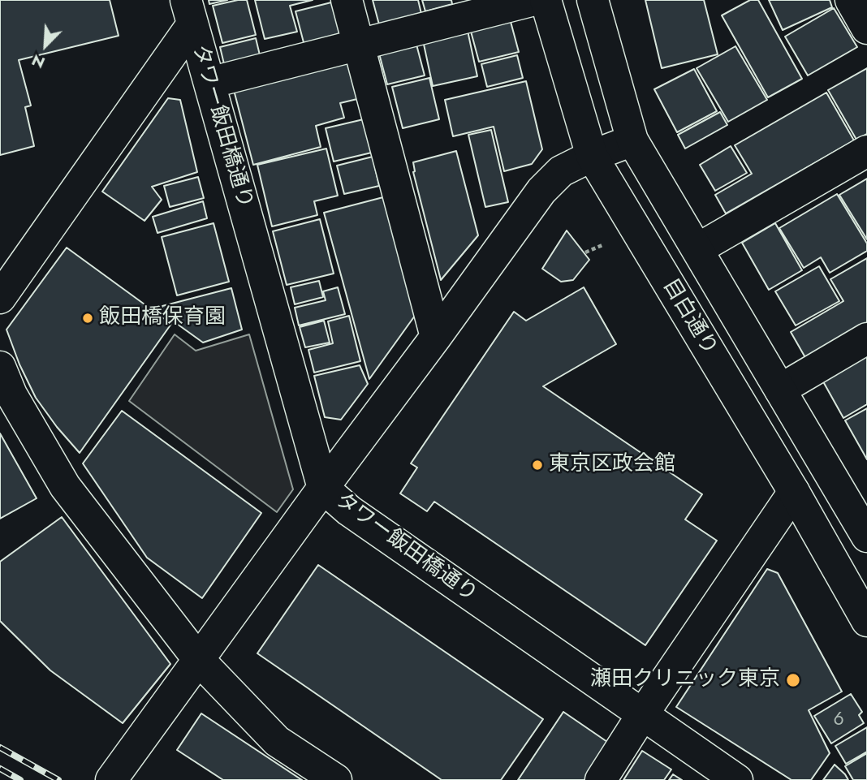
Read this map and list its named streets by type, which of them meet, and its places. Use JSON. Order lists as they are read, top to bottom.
{
  "streets": {
    "street": ["タワー飯田橋通り", "目白通り"]
  },
  "places": ["飯田橋保育園", "東京区政会館", "瀬田クリニック東京"],
  "house_numbers": ["6"],
  "north": "bottom left"
}
